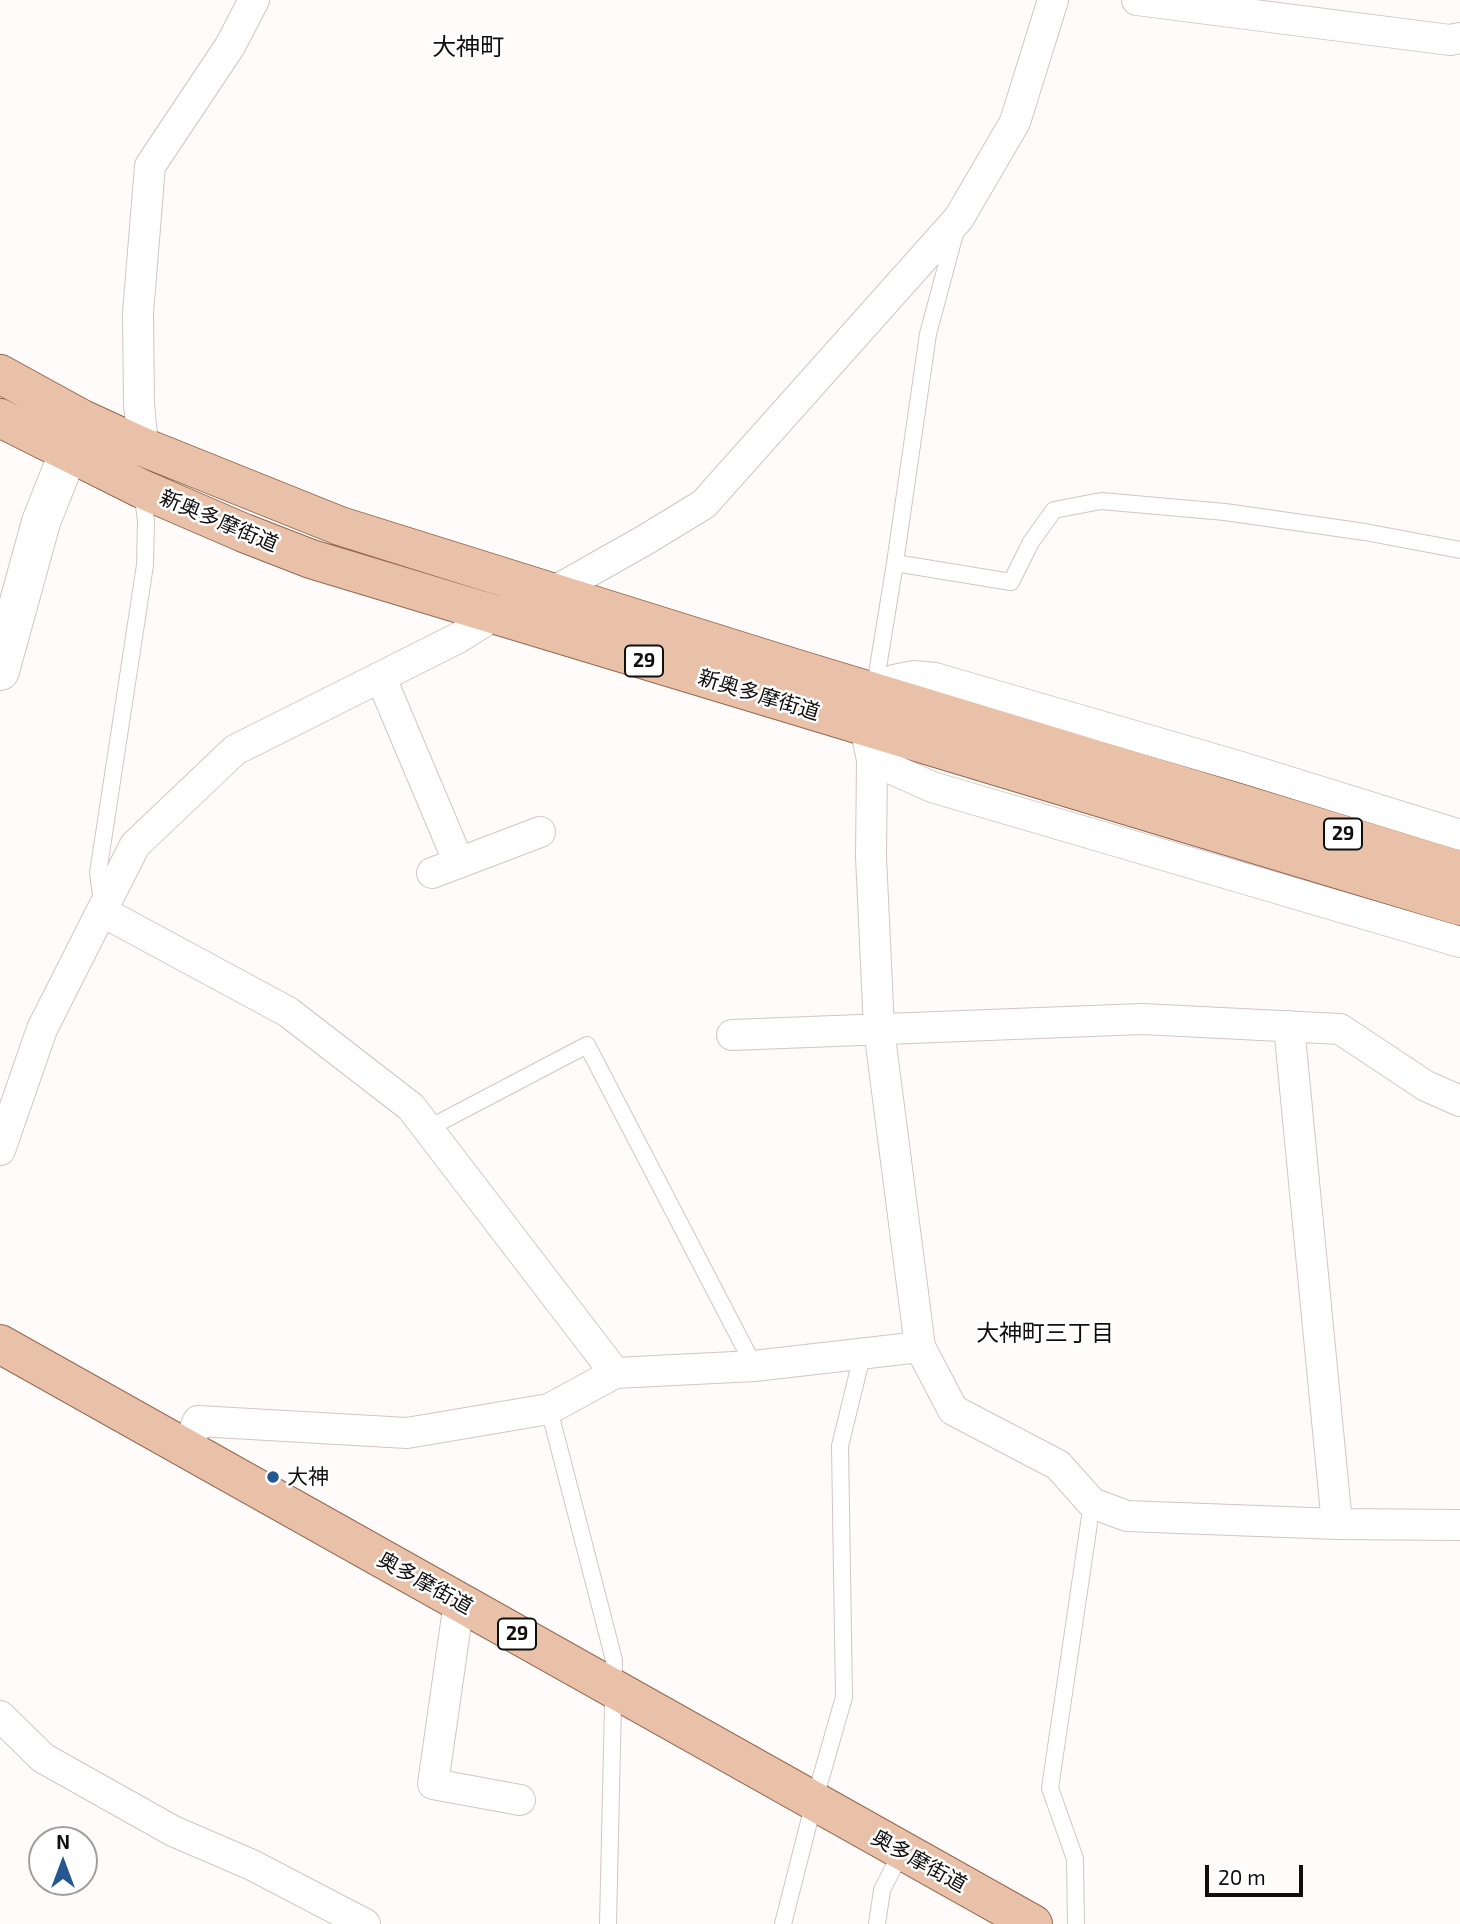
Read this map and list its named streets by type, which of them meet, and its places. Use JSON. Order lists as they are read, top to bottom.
{
  "streets": {
    "main road": ["新奥多摩街道", "29", "奥多摩街道"]
  },
  "crossings": [
    ["新奥多摩街道", "29"]
  ],
  "districts": ["大神町", "大神町三丁目"],
  "places": ["大神"],
  "scale_bar": "20 m",
  "north": "top"
}
